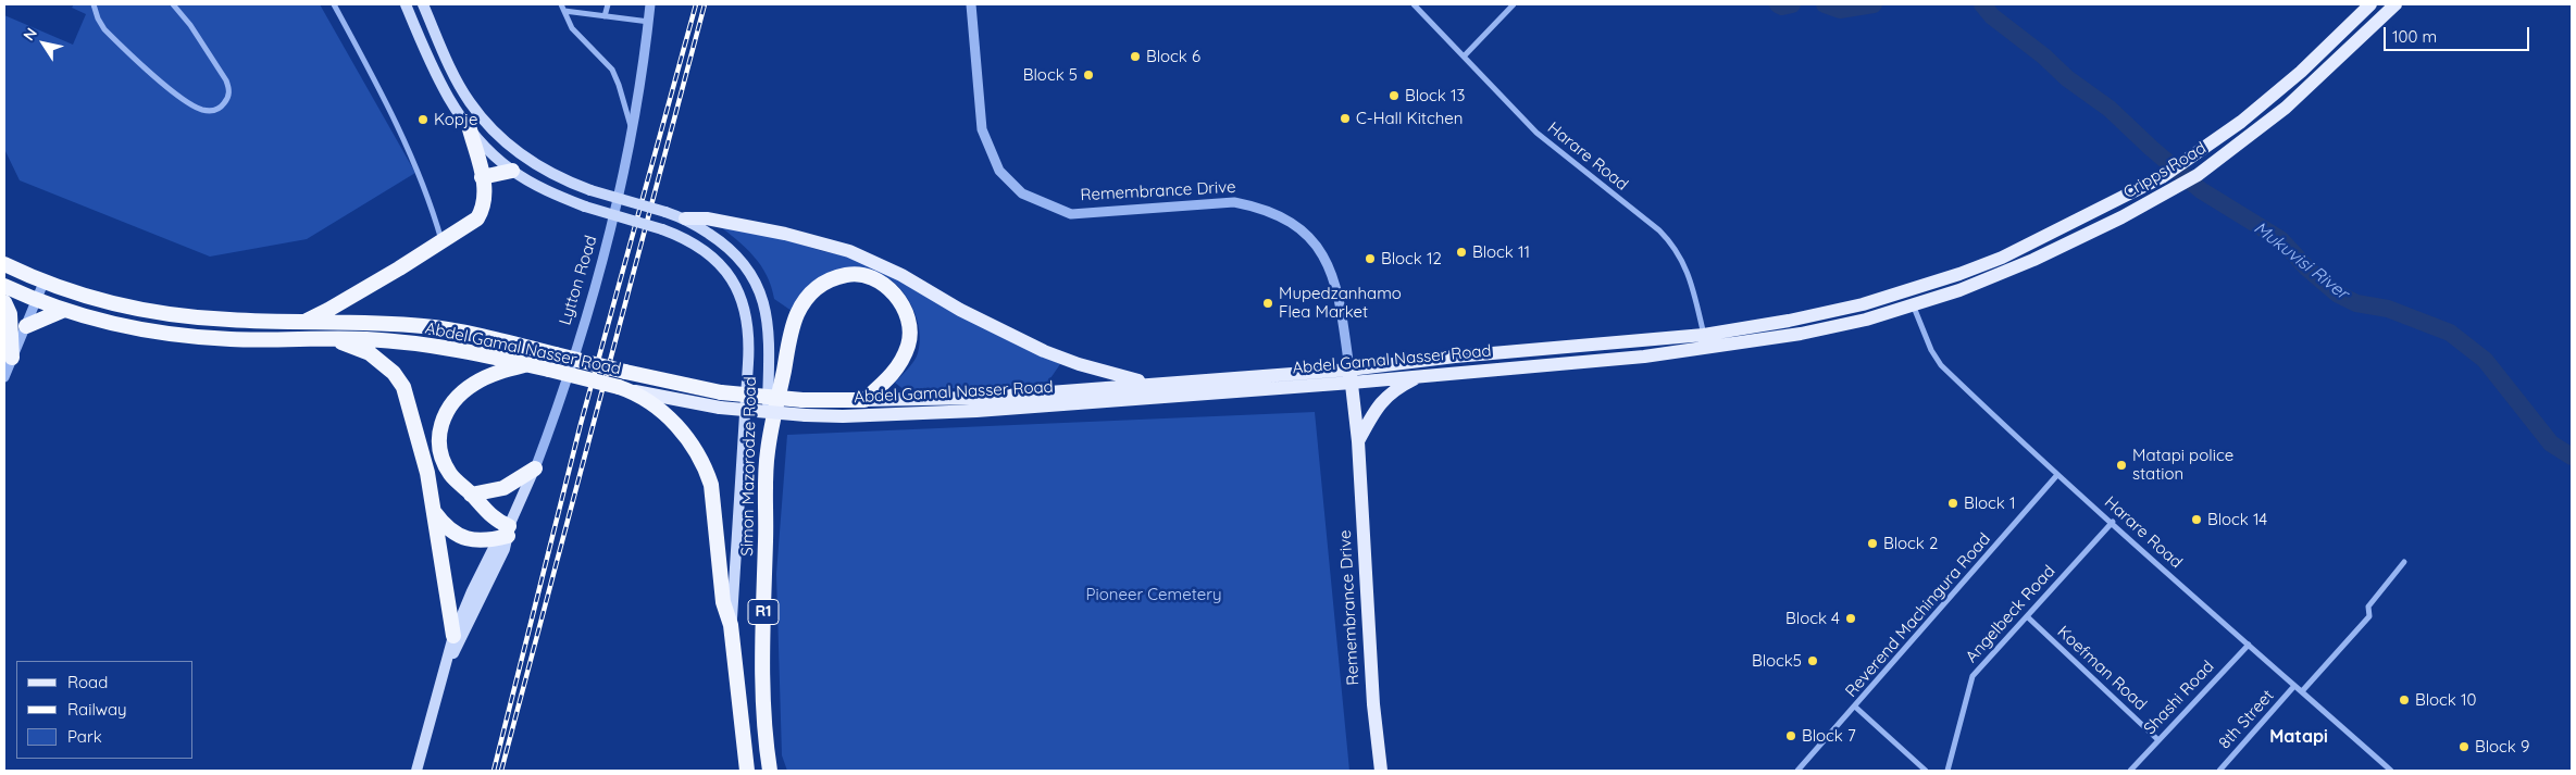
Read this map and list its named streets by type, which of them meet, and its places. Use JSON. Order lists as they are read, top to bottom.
{
  "streets": {
    "highway": ["Abdel Gamal Nasser Road", "Simon Mazorodze Road", "R1"],
    "main road": ["Cripps Road", "Remembrance Drive", "Lytton Road"],
    "street": [
      "Harare Road",
      "Angelbeck Road",
      "Reverend Machingura Road",
      "Koefman Road",
      "Shashi Road",
      "8th Street"
    ]
  },
  "crossings": [
    ["Harare Road", "Cripps Road"],
    ["Harare Road", "Abdel Gamal Nasser Road"],
    ["Harare Road", "Angelbeck Road"],
    ["Harare Road", "Reverend Machingura Road"],
    ["Harare Road", "Shashi Road"],
    ["Harare Road", "8th Street"],
    ["Cripps Road", "Abdel Gamal Nasser Road"],
    ["Remembrance Drive", "Abdel Gamal Nasser Road"],
    ["Simon Mazorodze Road", "R1"],
    ["Angelbeck Road", "Koefman Road"],
    ["Koefman Road", "Shashi Road"]
  ],
  "districts": ["Matapi"],
  "water": ["Mukuvisi River"],
  "parks": ["Pioneer Cemetery"],
  "places": [
    "Block 6",
    "Block 5",
    "Block 13",
    "C-Hall Kitchen",
    "Kopje",
    "Block 11",
    "Block 12",
    "Mupedzanhamo Flea Market",
    "Matapi police station",
    "Block 1",
    "Block 14",
    "Block 2",
    "Block 4",
    "Block5",
    "Block 10",
    "Block 7",
    "Block 9"
  ],
  "legend": ["Road", "Railway", "Park"],
  "scale_bar": "100 m",
  "north": "top left"
}
